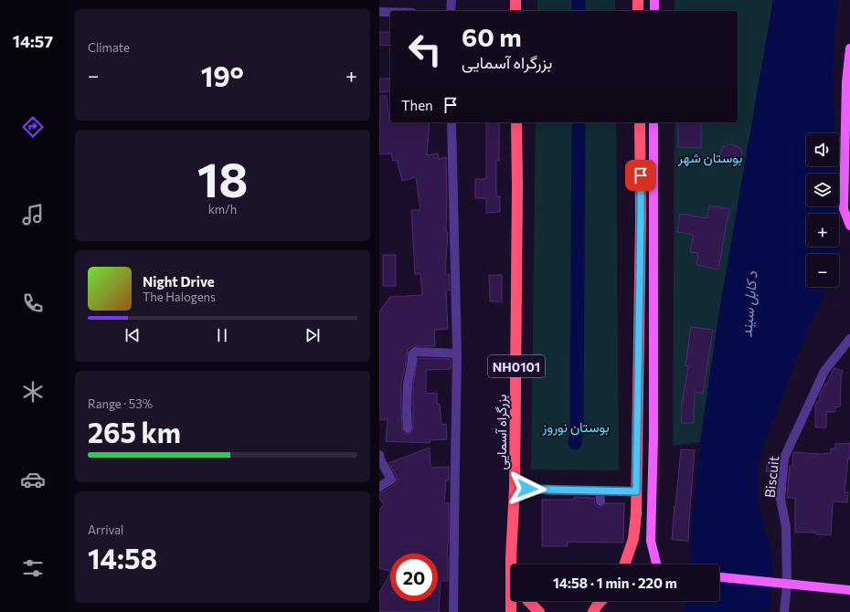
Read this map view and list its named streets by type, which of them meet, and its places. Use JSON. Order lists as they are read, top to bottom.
{
  "streets": {
    "highway": ["NH0101", "بزرگراه آسمایی"],
    "street": ["Biscuit"]
  },
  "crossings": [
    ["NH0101", "بزرگراه آسمایی"]
  ],
  "water": ["د کابل سيند"],
  "parks": ["بوستان شهر", "بوستان نوروز"],
  "page": {
    "tabs": "14:57",
    "tile": [
      "Climate",
      ["18", "km/h"],
      ["Range · 53%", "265 km"],
      ["Arrival", "14:58"]
    ],
    "turn": ["60 m", "بزرگراه آسمایی"],
    "heat": ["−", "19°", "+"],
    "then": "Then",
    "map_buttons": ["+", "−"],
    "song": ["Night Drive", "The Halogens"],
    "limit": "20",
    "trip": "14:58 · 1 min · 220 m"
  }
}
